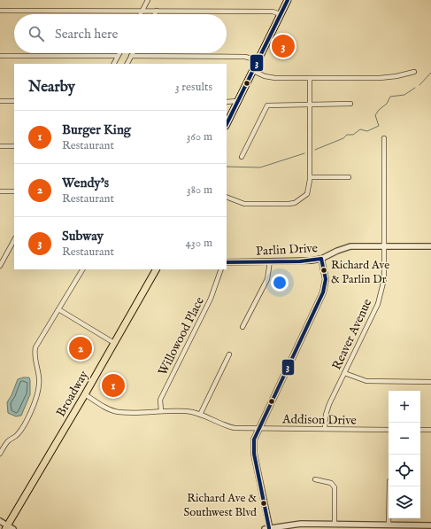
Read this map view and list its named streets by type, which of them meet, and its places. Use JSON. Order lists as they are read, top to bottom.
{
  "streets": {
    "main road": ["Broadway"],
    "street": [
      "Parlin Drive",
      "Reaver Avenue",
      "Willowood Place",
      "Addison Drive"
    ]
  },
  "crossings": [
    ["Parlin Drive", "Reaver Avenue"],
    ["Reaver Avenue", "Addison Drive"],
    ["Willowood Place", "Addison Drive"],
    ["Broadway", "Addison Drive"]
  ],
  "places": ["Richard Ave & Parlin Dr", "Richard Ave & Southwest Blvd"],
  "lines": ["transit line 3"],
  "page": {
    "search": "Search here",
    "pins": ["3", "2", "1"],
    "heading": ["Nearby", "3 results"],
    "list": [
      {
        "mark": "1",
        "name": "Burger King",
        "note": "Restaurant",
        "value": "360 m"
      },
      {
        "mark": "2",
        "name": "Wendy's",
        "note": "Restaurant",
        "value": "380 m"
      },
      {
        "mark": "3",
        "name": "Subway",
        "note": "Restaurant",
        "value": "430 m"
      }
    ],
    "map_buttons": ["+", "−"]
  }
}
